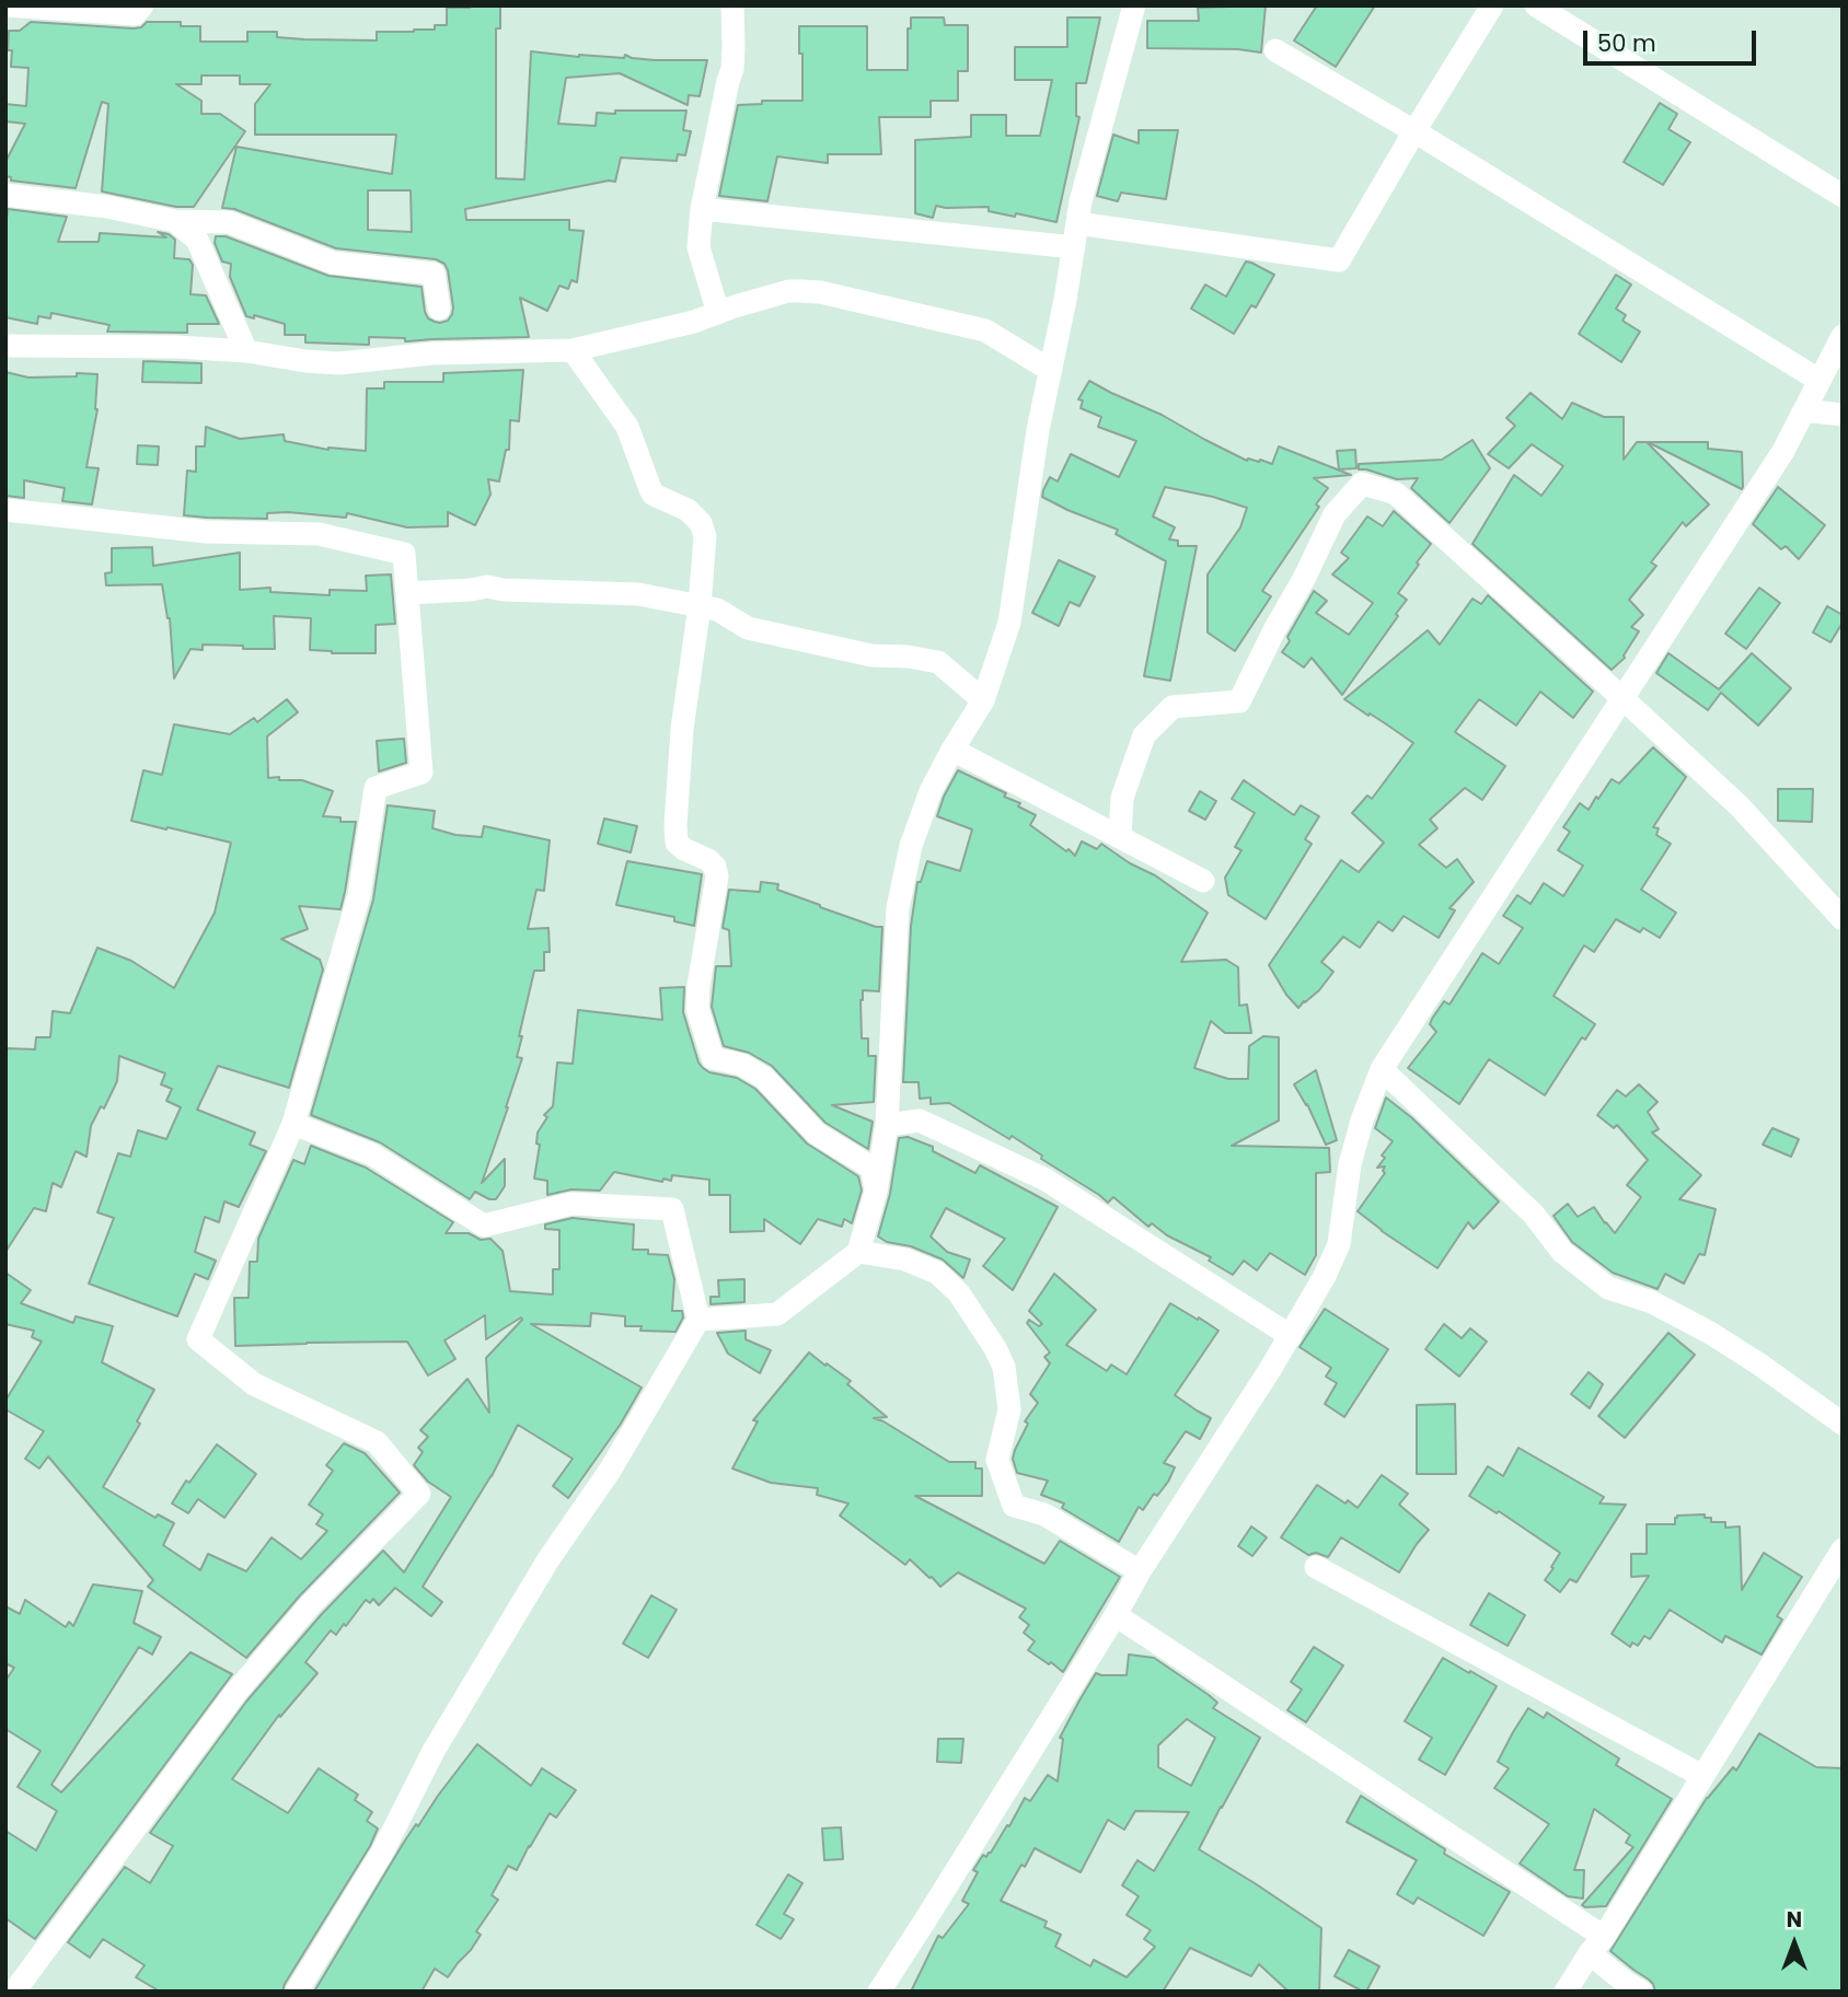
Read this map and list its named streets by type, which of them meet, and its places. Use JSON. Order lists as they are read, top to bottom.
{
  "scale_bar": "50 m",
  "north": "top"
}
